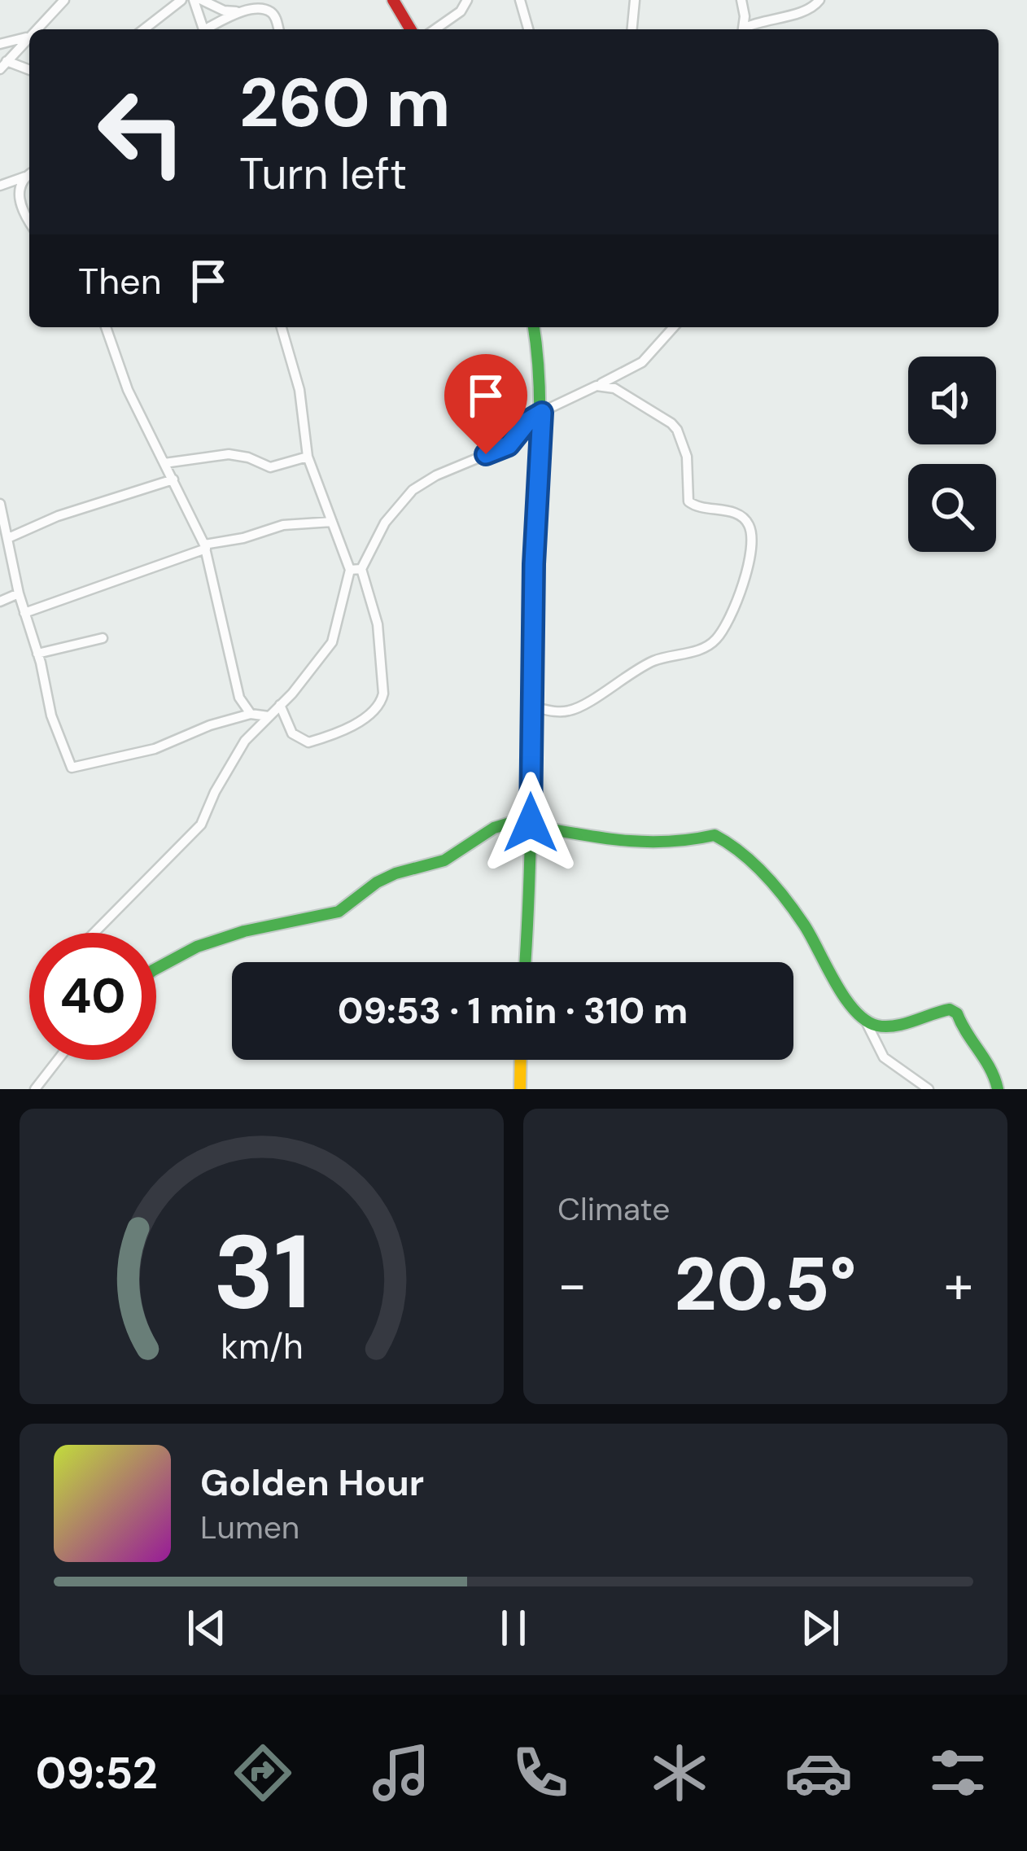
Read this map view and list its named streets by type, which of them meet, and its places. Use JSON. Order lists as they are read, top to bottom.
{
  "page": {
    "turn": ["260 m", "Turn left"],
    "then": "Then",
    "limit": "40",
    "trip": "09:53 · 1 min · 310 m",
    "tile": "Climate",
    "heat": ["−", "20.5°", "+"],
    "song": ["Golden Hour", "Lumen"],
    "tabs": "09:52",
    "gauge": ["31", "km/h"]
  }
}
